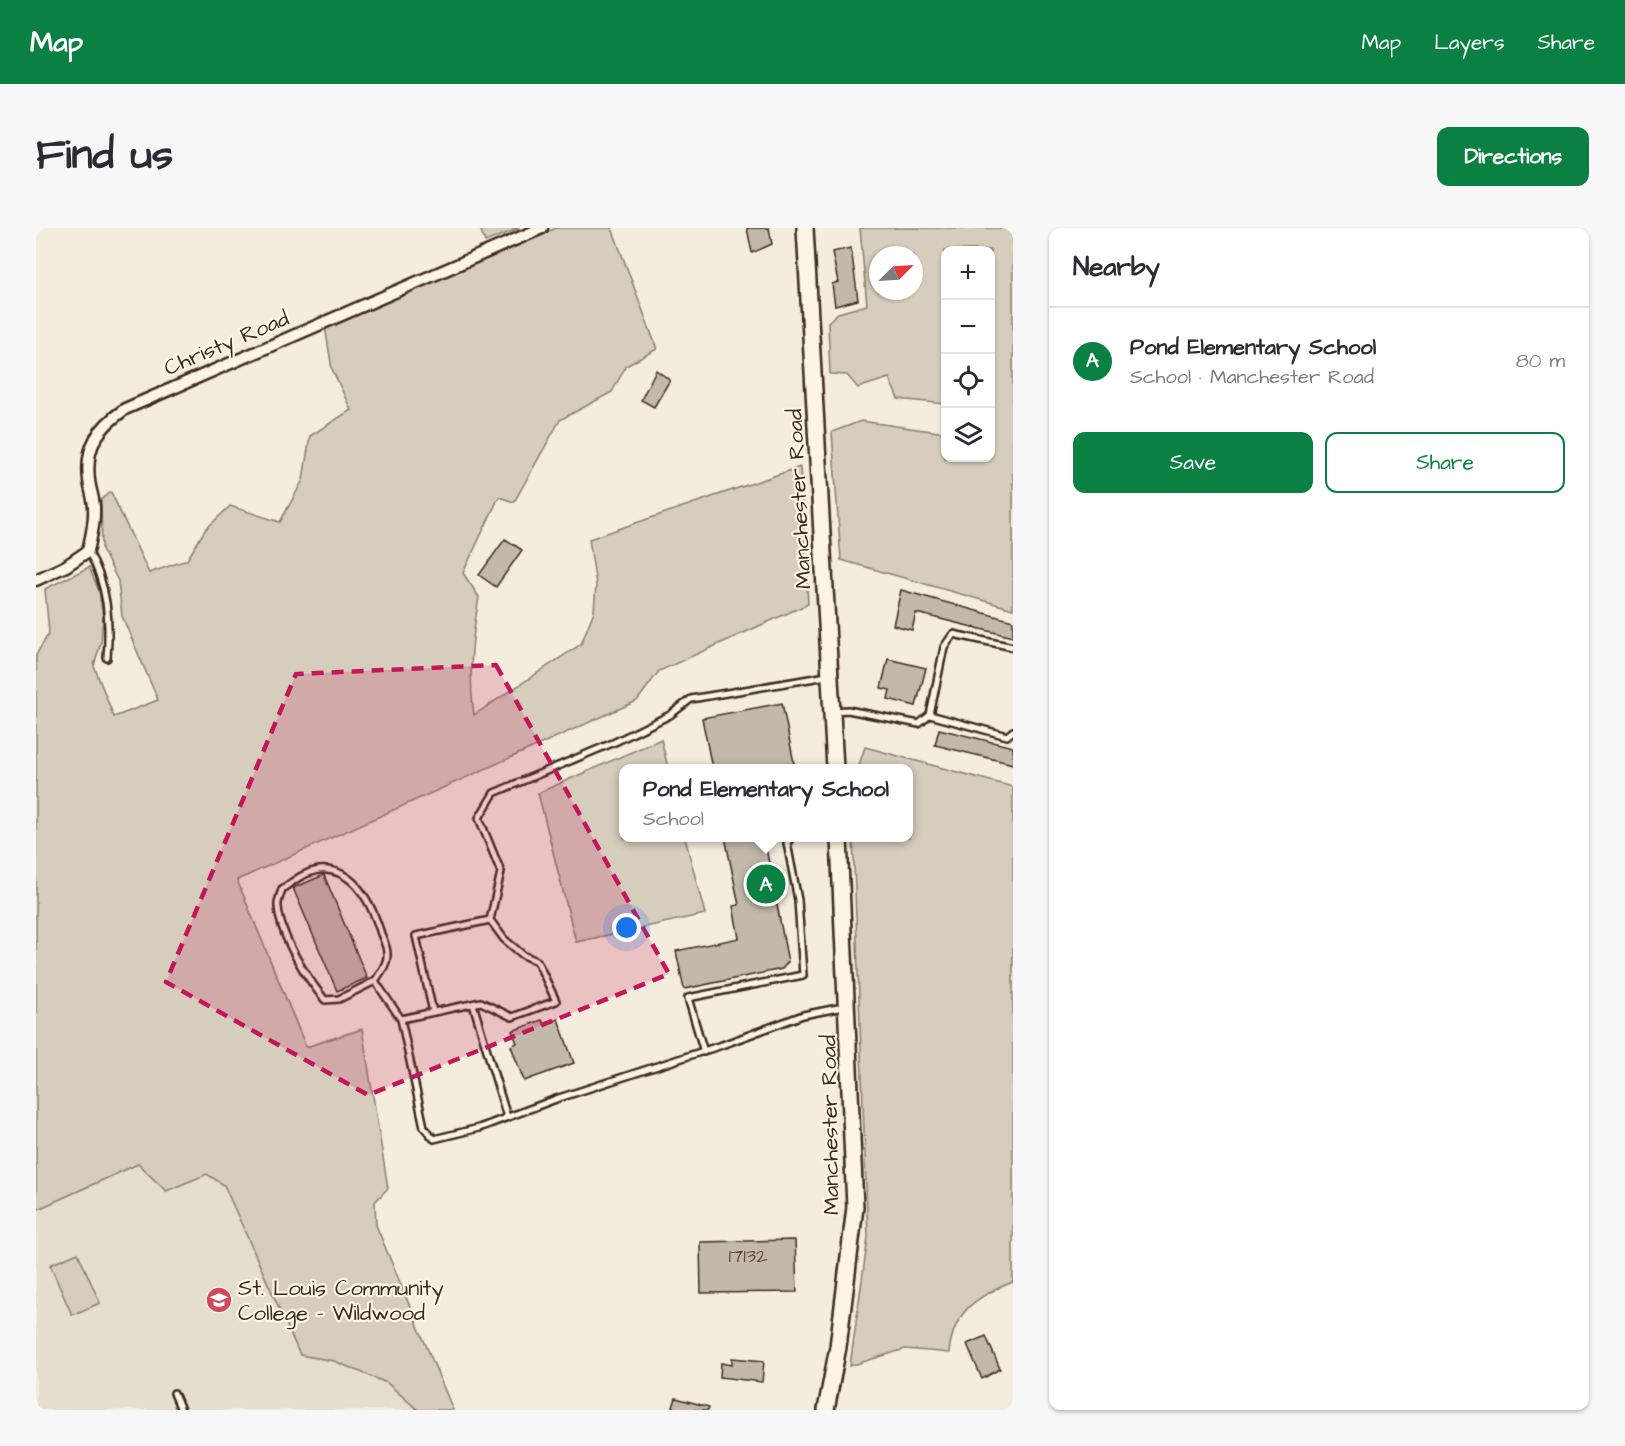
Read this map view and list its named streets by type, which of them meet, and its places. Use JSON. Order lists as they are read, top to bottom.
{
  "streets": {
    "street": ["Christy Road", "Manchester Road"]
  },
  "places": {
    "school or university": ["St. Louis Community College - Wildwood"]
  },
  "house_numbers": ["17132"],
  "north": "top right",
  "page": {
    "header": "Map",
    "nav": ["Map", "Layers", "Share"],
    "title": "Find us",
    "buttons": [
      "Directions",
      ["Save", "Share"]
    ],
    "heading": "Nearby",
    "map_buttons": ["+", "−"],
    "list": [
      {
        "mark": "A",
        "name": "Pond Elementary School",
        "note": "School · Manchester Road",
        "value": "80 m"
      }
    ],
    "popup": ["Pond Elementary School", "School"],
    "pins": "A"
  }
}
